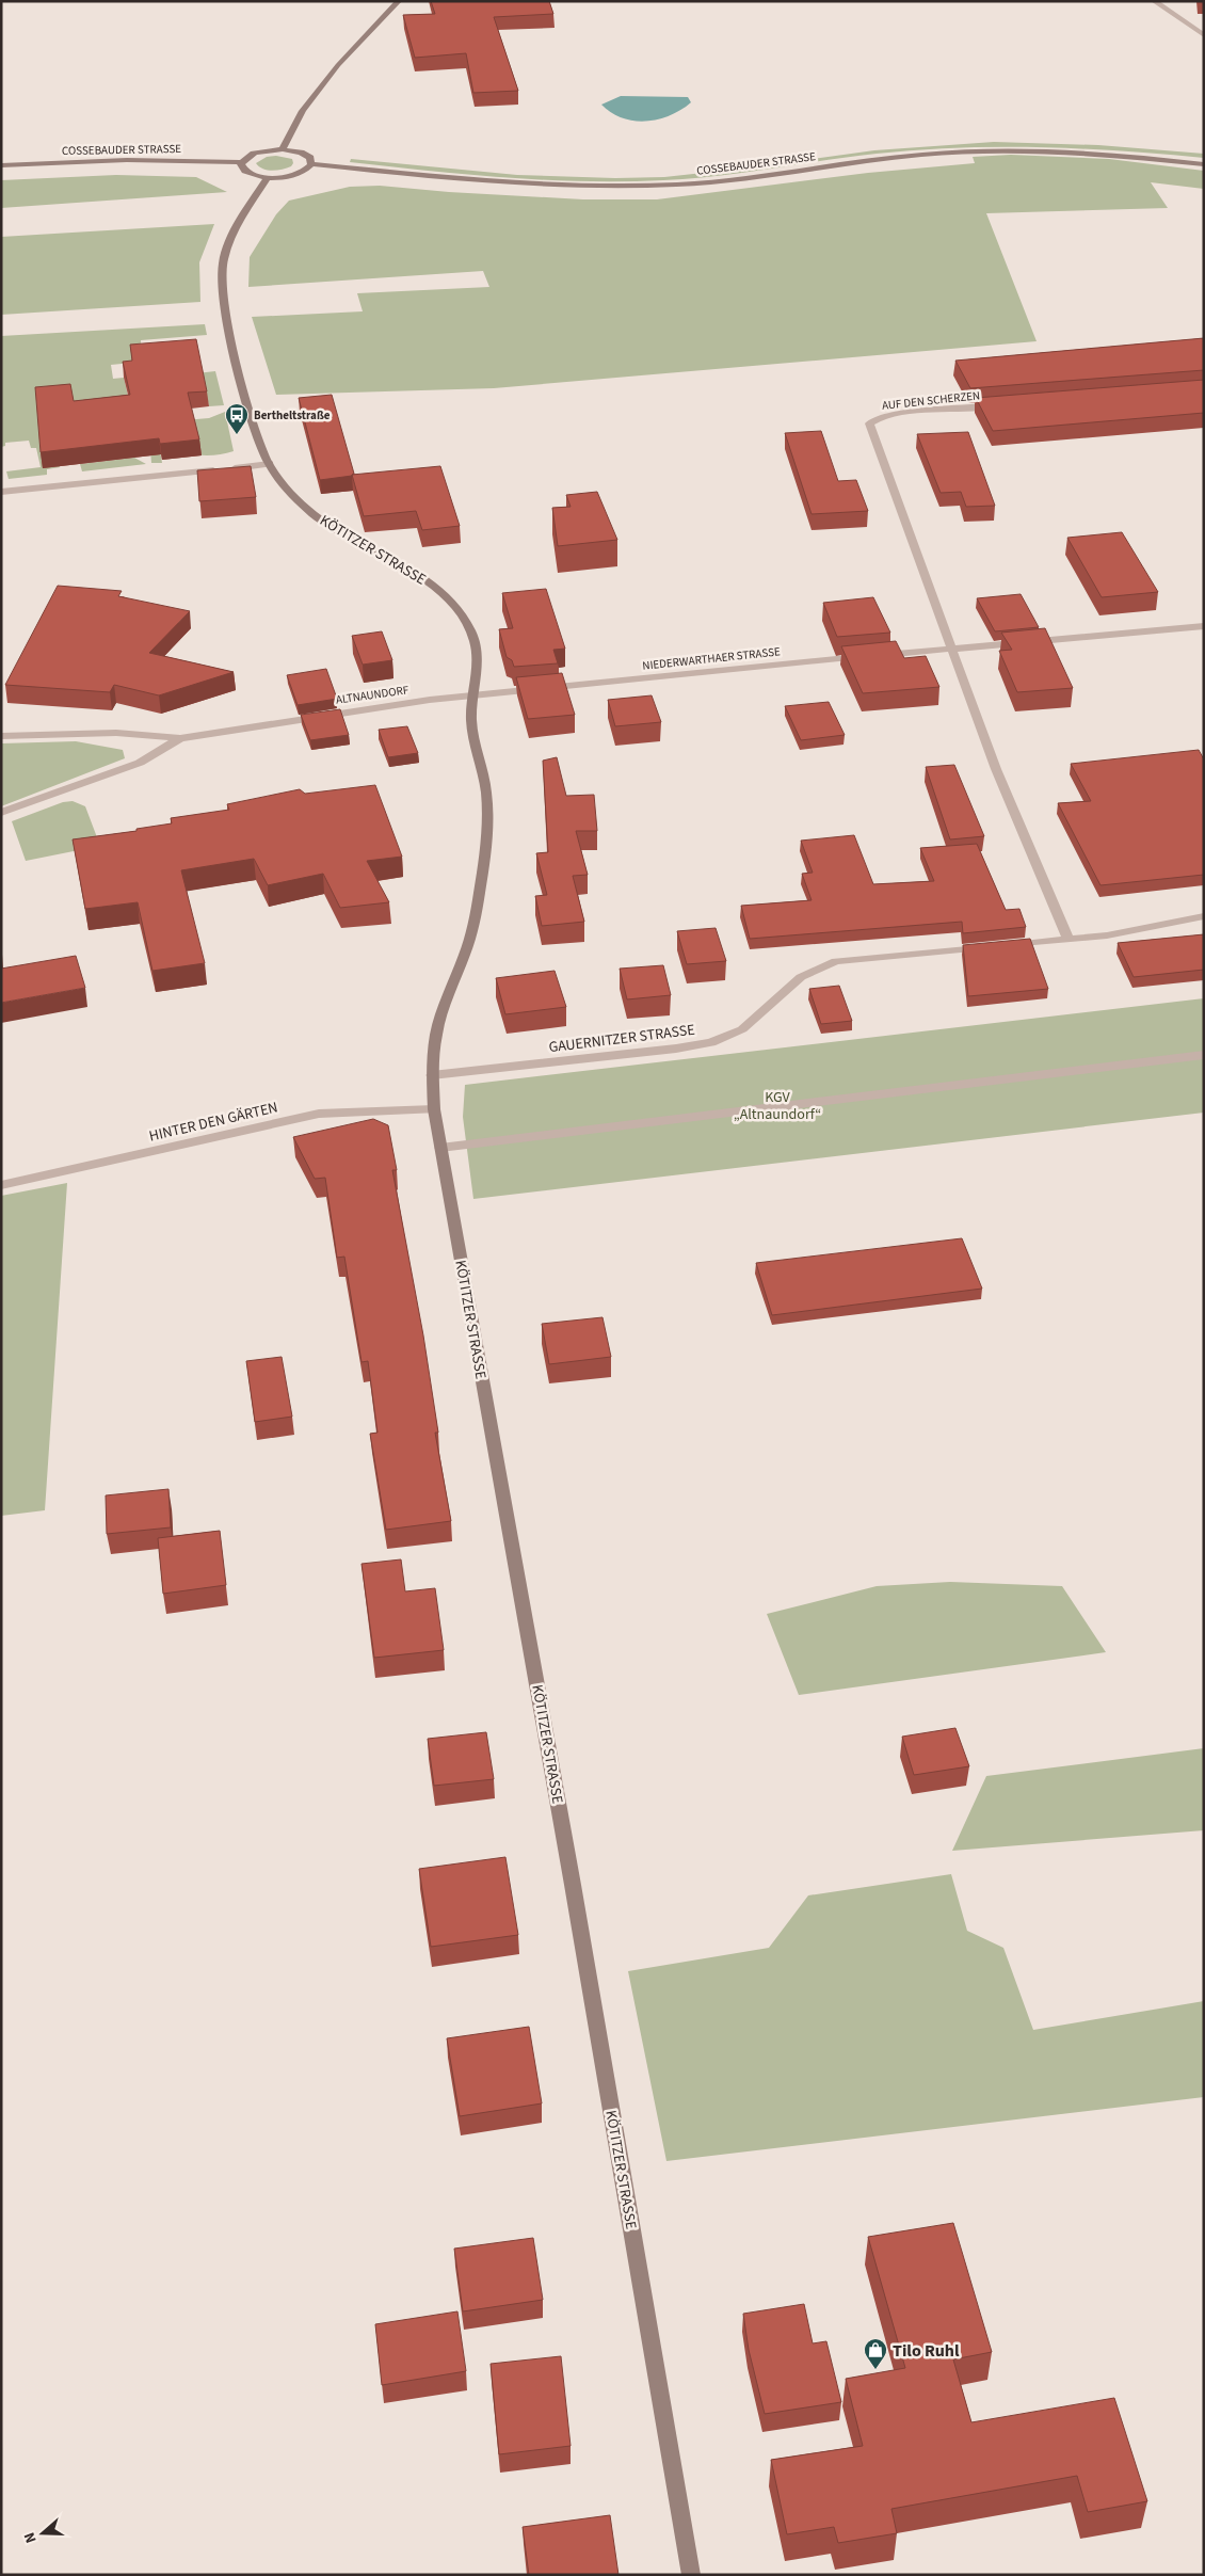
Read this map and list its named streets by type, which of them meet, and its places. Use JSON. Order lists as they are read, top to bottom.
{
  "streets": {
    "street": [
      "COSSEBAUDER STRASSE",
      "AUF DEN SCHERZEN",
      "KÖTITZER STRASSE",
      "NIEDERWARTHAER STRASSE",
      "ALTNAUNDORF",
      "GAUERNITZER STRASSE",
      "HINTER DEN GÄRTEN"
    ]
  },
  "crossings": [
    ["AUF DEN SCHERZEN", "NIEDERWARTHAER STRASSE"],
    ["KÖTITZER STRASSE", "NIEDERWARTHAER STRASSE"],
    ["KÖTITZER STRASSE", "ALTNAUNDORF"],
    ["KÖTITZER STRASSE", "GAUERNITZER STRASSE"],
    ["KÖTITZER STRASSE", "HINTER DEN GÄRTEN"],
    ["NIEDERWARTHAER STRASSE", "ALTNAUNDORF"]
  ],
  "parks": ["KGV „Altnaundorf“"],
  "places": {
    "bus stop": ["Bertheltstraße"],
    "shop": ["Tilo Ruhl"]
  },
  "north": "left"
}
